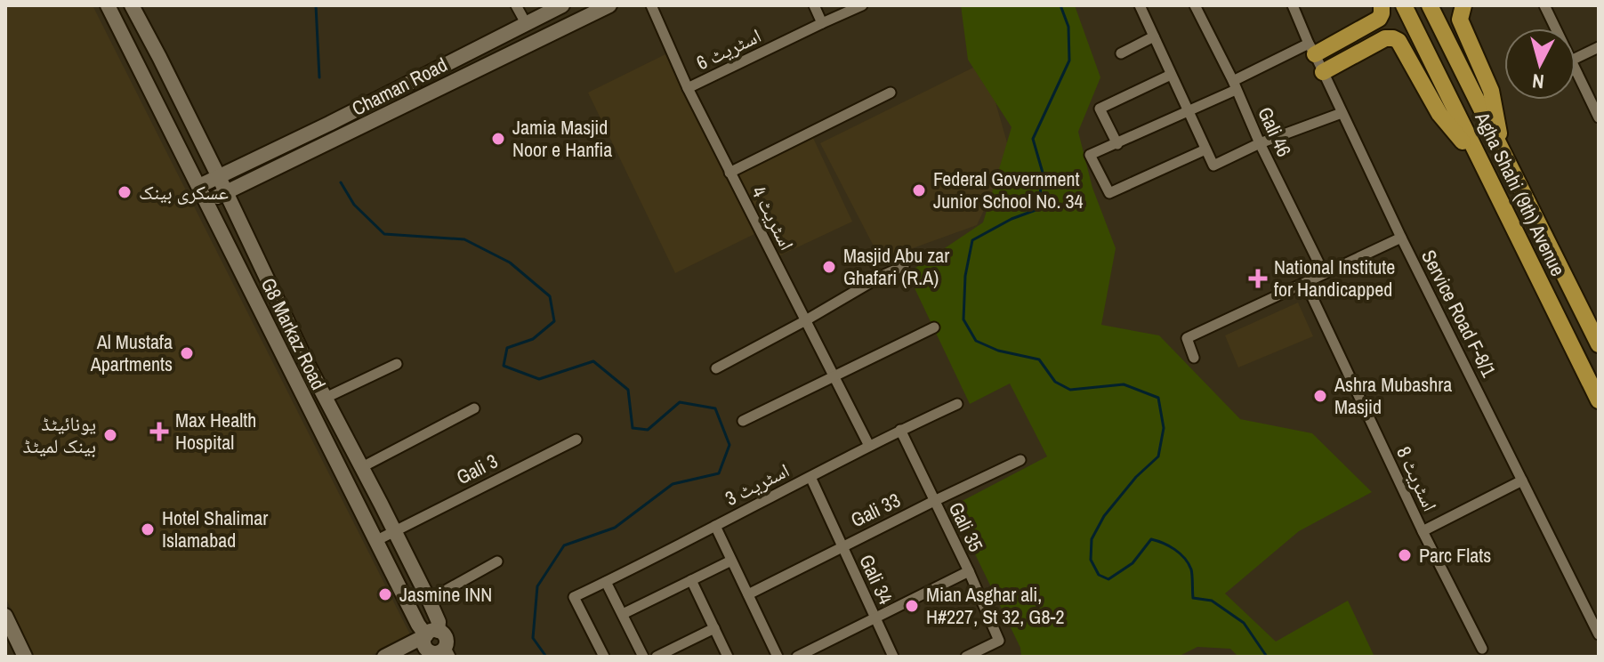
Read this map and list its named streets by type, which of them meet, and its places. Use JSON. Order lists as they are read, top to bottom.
{
  "streets": {
    "main road": ["Agha Shahi (9th) Avenue"],
    "street": [
      "اسٹریٹ 6",
      "Chaman Road",
      "Gali 46",
      "اسٹریٹ 4",
      "Service Road F-8/1",
      "G8 Markaz Road",
      "Gali 3",
      "اسٹریٹ 8",
      "اسٹریٹ 3",
      "Gali 33",
      "Gali 35",
      "Gali 34"
    ]
  },
  "crossings": [
    ["اسٹریٹ 6", "اسٹریٹ 4"],
    ["Chaman Road", "G8 Markaz Road"],
    ["اسٹریٹ 4", "اسٹریٹ 3"],
    ["G8 Markaz Road", "Gali 3"],
    ["اسٹریٹ 3", "Gali 35"],
    ["اسٹریٹ 3", "Gali 34"],
    ["Gali 33", "Gali 35"],
    ["Gali 33", "Gali 34"]
  ],
  "places": {
    "other": [
      "Jamia Masjid Noor e Hanfia",
      "Federal Government Junior School No. 34",
      "عسکری بینک",
      "Masjid Abu zar Ghafari (R.A)",
      "Al Mustafa Apartments",
      "Ashra Mubashra Masjid",
      "یونائیٹڈ بینک لمیٹڈ",
      "Hotel Shalimar Islamabad",
      "Parc Flats",
      "Jasmine INN",
      "Mian Asghar ali, H#227, St 32, G8-2"
    ],
    "health": ["National Institute for Handicapped", "Max Health Hospital"]
  },
  "north": "bottom"
}
